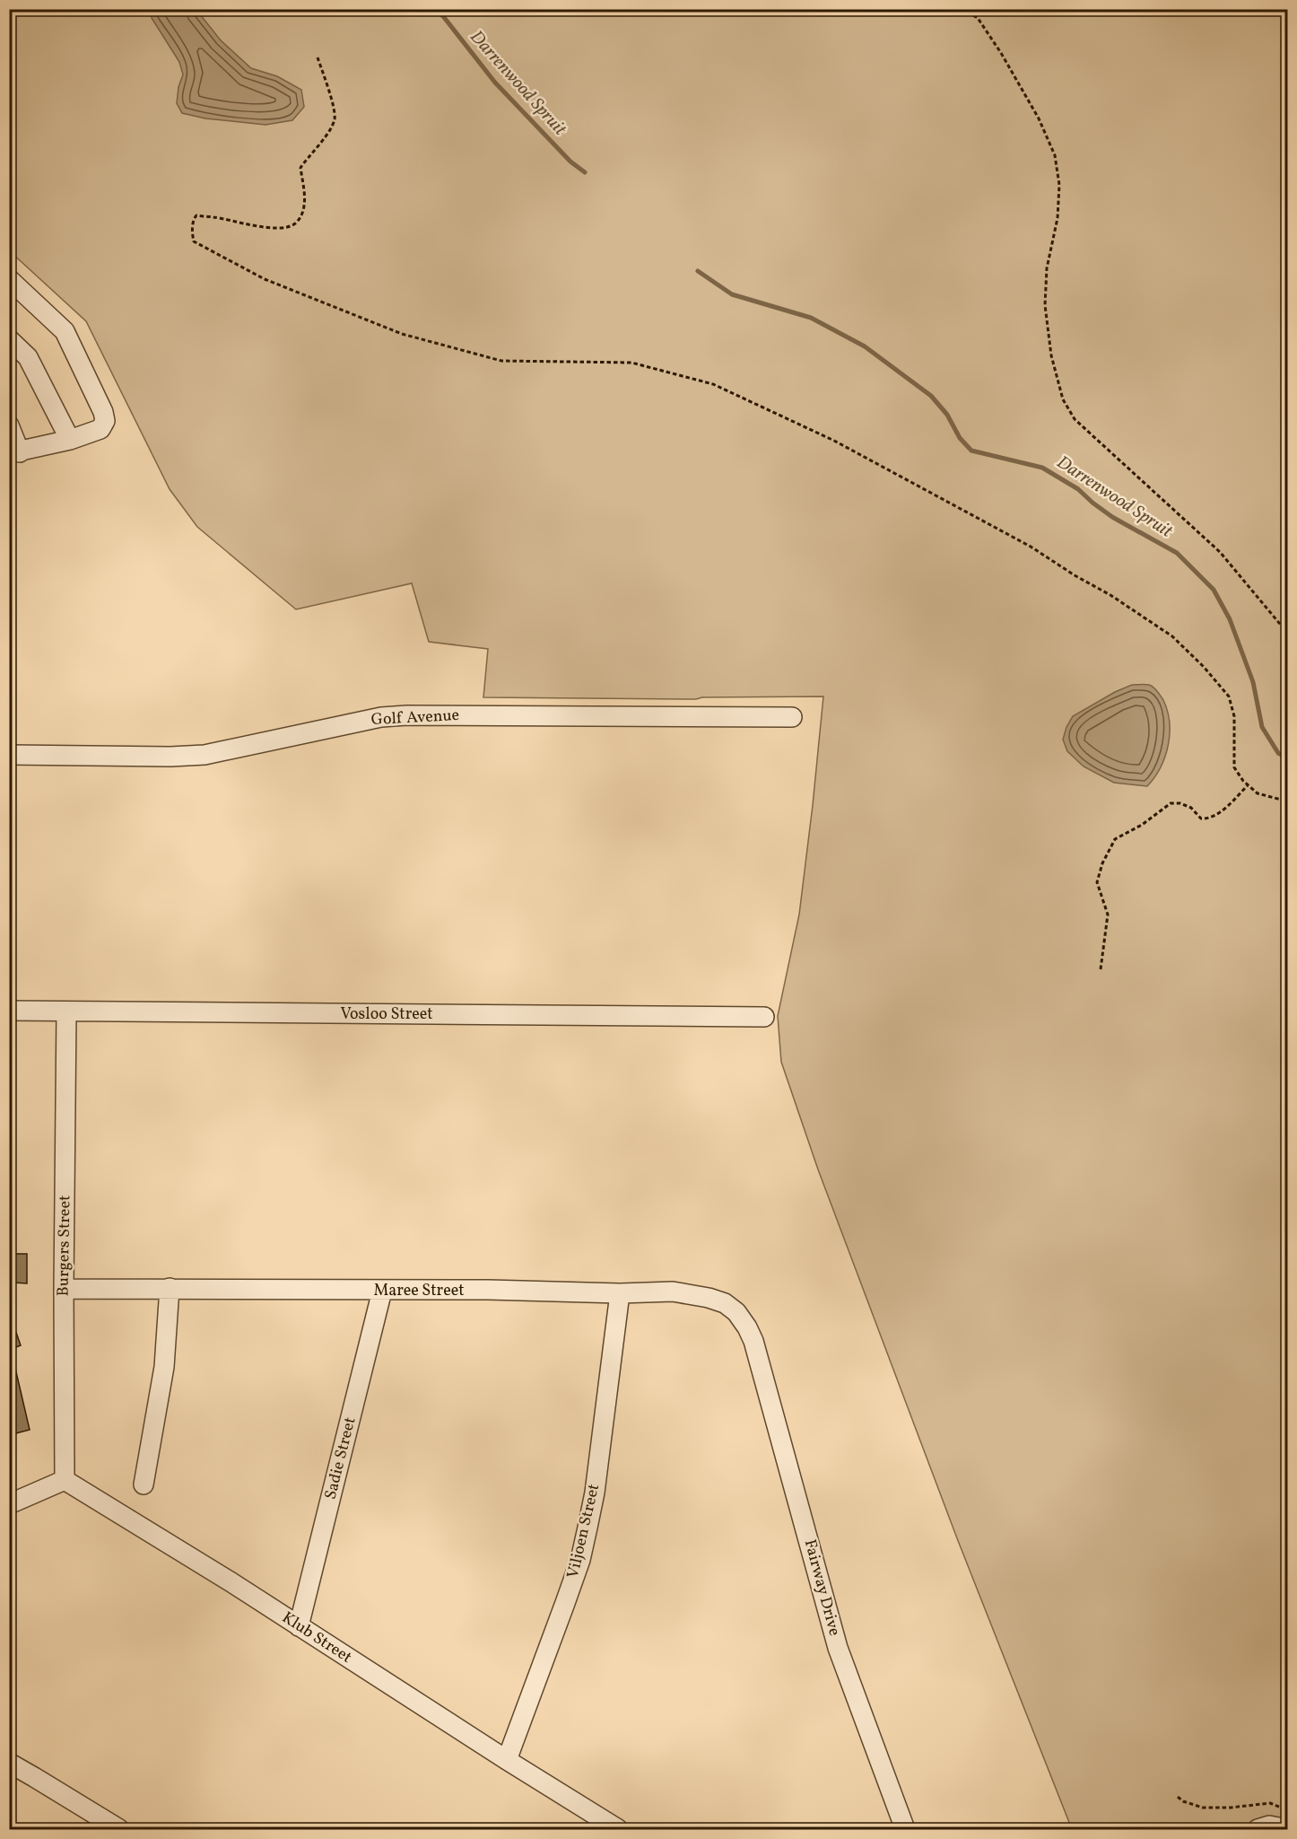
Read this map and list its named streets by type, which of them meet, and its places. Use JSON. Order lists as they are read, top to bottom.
{
  "streets": {
    "street": [
      "Golf Avenue",
      "Vosloo Street",
      "Burgers Street",
      "Maree Street",
      "Sadie Street",
      "Viljoen Street",
      "Fairway Drive",
      "Klub Street"
    ]
  },
  "crossings": [
    ["Vosloo Street", "Burgers Street"],
    ["Burgers Street", "Maree Street"],
    ["Burgers Street", "Klub Street"],
    ["Maree Street", "Sadie Street"],
    ["Maree Street", "Viljoen Street"],
    ["Maree Street", "Fairway Drive"],
    ["Sadie Street", "Klub Street"],
    ["Viljoen Street", "Klub Street"]
  ],
  "water": ["Darrenwood Spruit"]
}
